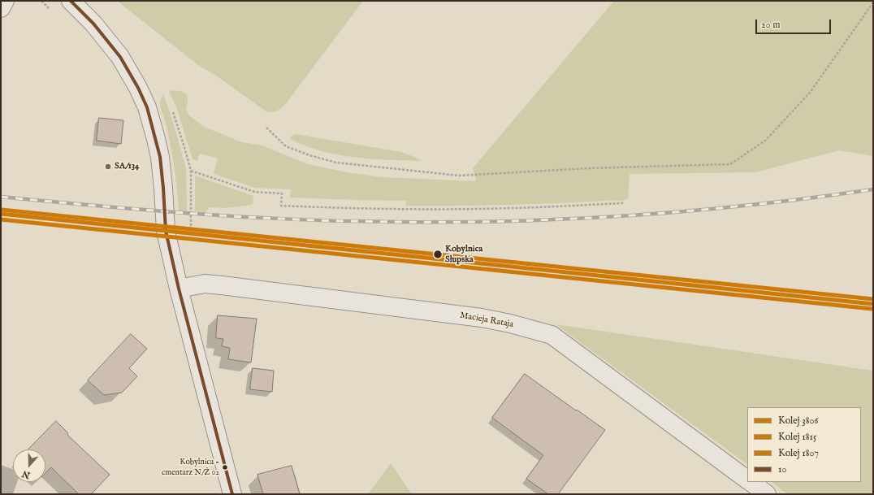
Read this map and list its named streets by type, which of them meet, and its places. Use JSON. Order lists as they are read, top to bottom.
{
  "streets": {
    "street": ["Macieja Rataja"]
  },
  "places": ["SA/134", "Kobylnica Słupska", "Kobylnica - cmentarz N/Ż 02"],
  "lines": [
    "transit line 10",
    "rail line 1807",
    "rail line 3806",
    "rail line 1815"
  ],
  "legend": [
    "Kolej 3806",
    "Kolej 1815",
    "Kolej 1807",
    "10"
  ],
  "scale_bar": "20 m",
  "north": "bottom"
}
